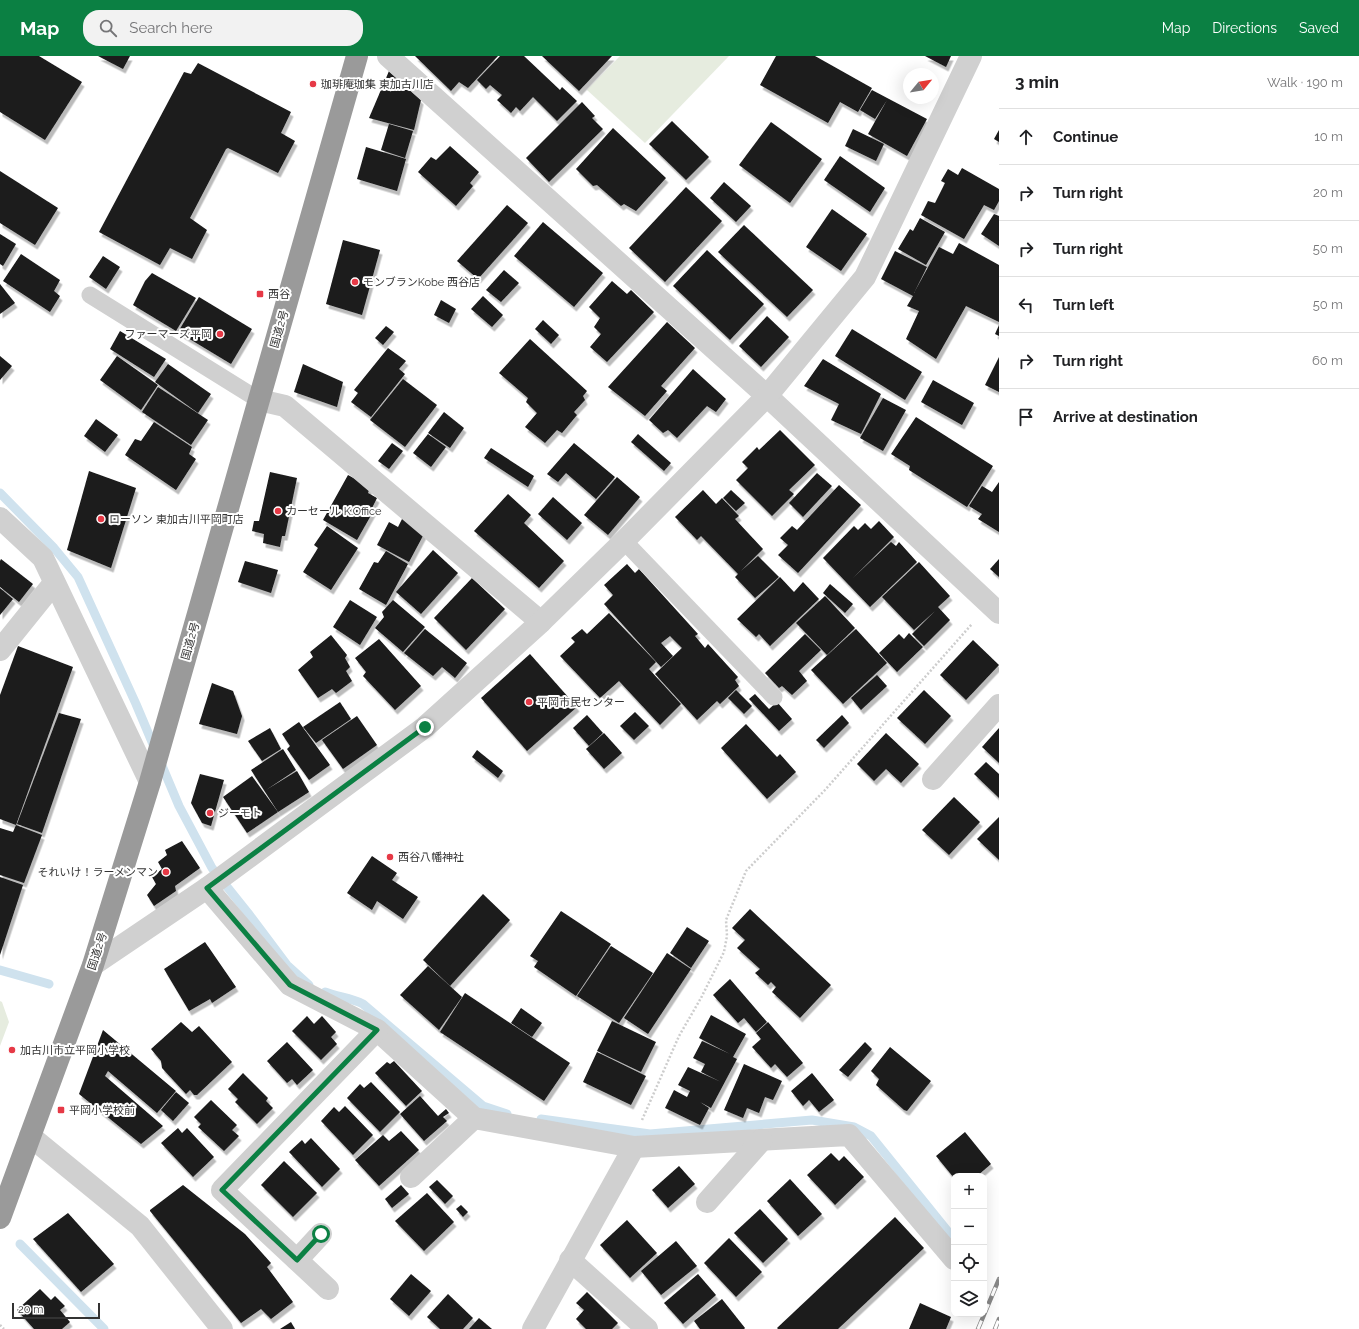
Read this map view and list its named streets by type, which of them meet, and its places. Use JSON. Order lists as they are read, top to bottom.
{
  "streets": {
    "highway": ["国道2号"]
  },
  "places": {
    "other": [
      "珈琲庵珈集 東加古川店",
      "モンブランKobe 西谷店",
      "ファーマーズ平岡",
      "カーセール K.Office",
      "ローソン 東加古川平岡町店",
      "平岡市民センター",
      "ジーモト",
      "西谷八幡神社",
      "それいけ！ラーメンマン",
      "加古川市立平岡小学校"
    ],
    "transit": ["西谷", "平岡小学校前"]
  },
  "scale_bar": "20 m",
  "north": "top right",
  "page": {
    "header": "Map",
    "search": "Search here",
    "nav": ["Map", "Directions", "Saved"],
    "heading": ["3 min", "Walk · 190 m"],
    "list": [
      ["Continue", "10 m"],
      ["Turn right", "20 m"],
      ["Turn right", "50 m"],
      ["Turn left", "50 m"],
      ["Turn right", "60 m"],
      "Arrive at destination"
    ],
    "map_buttons": ["+", "−"],
    "scale": "20 m"
  }
}
